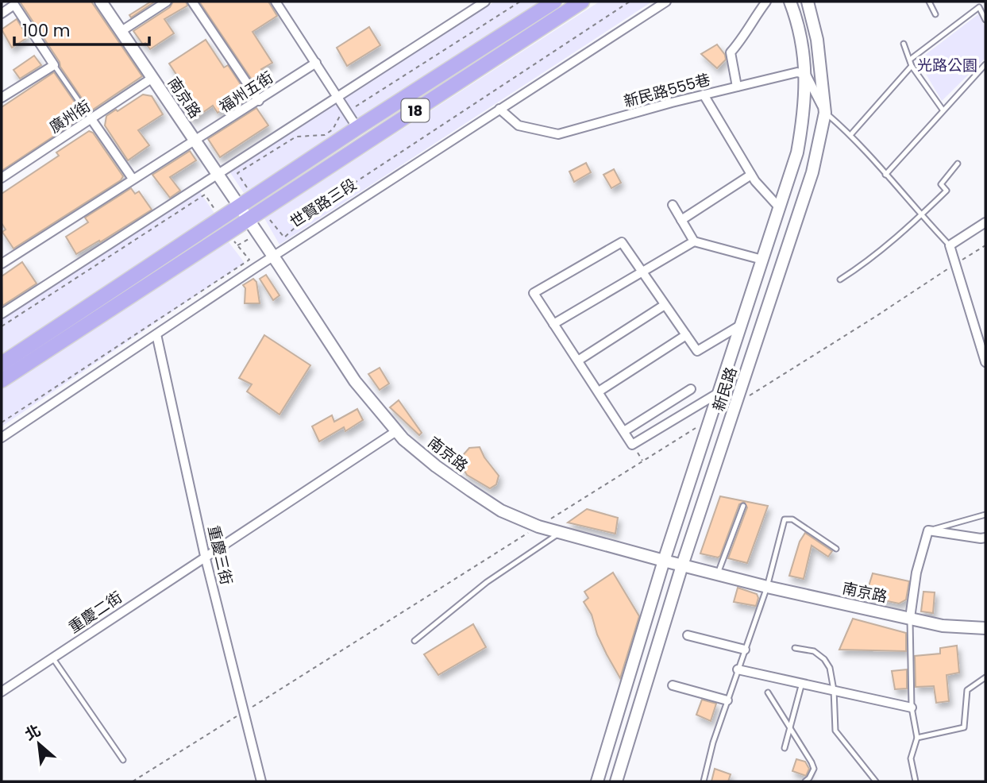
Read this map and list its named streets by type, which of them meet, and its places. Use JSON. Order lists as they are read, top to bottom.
{
  "streets": {
    "main road": ["18", "世賢路三段"],
    "street": [
      "新民路555巷",
      "福州五街",
      "南京路",
      "廣州街",
      "新民路",
      "重慶三街",
      "重慶二街"
    ]
  },
  "crossings": [
    ["新民路555巷", "世賢路三段"],
    ["新民路555巷", "新民路"],
    ["福州五街", "南京路"],
    ["南京路", "18"],
    ["南京路", "廣州街"],
    ["南京路", "世賢路三段"],
    ["南京路", "新民路"],
    ["南京路", "重慶二街"],
    ["世賢路三段", "重慶三街"],
    ["重慶三街", "重慶二街"]
  ],
  "parks": ["光路公園"],
  "scale_bar": "100 m",
  "north": "top left"
}
